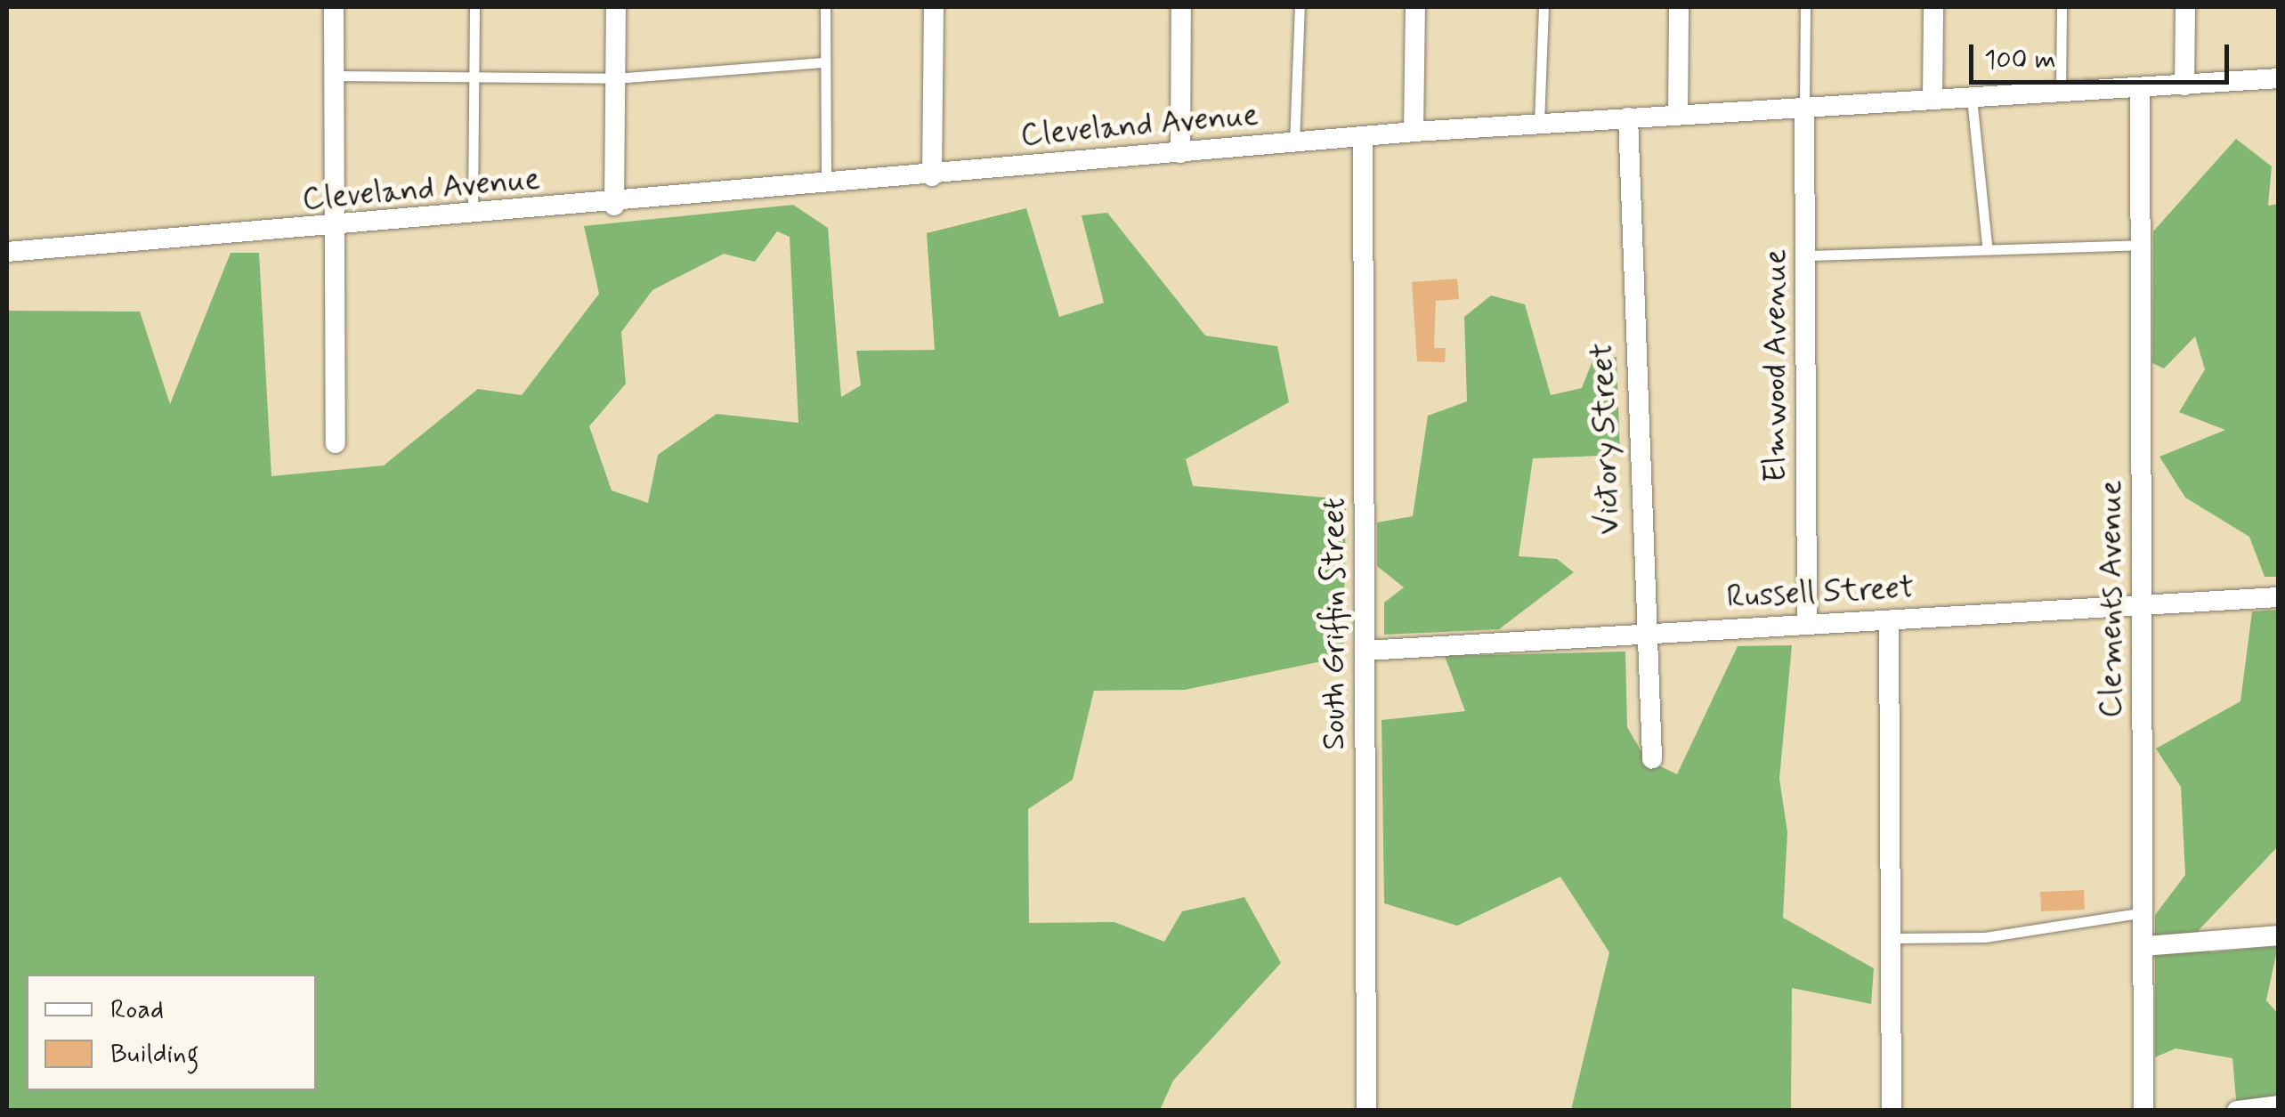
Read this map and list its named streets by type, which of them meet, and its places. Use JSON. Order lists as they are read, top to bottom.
{
  "streets": {
    "street": [
      "Cleveland Avenue",
      "Elmwood Avenue",
      "Victory Street",
      "Russell Street",
      "Clements Avenue",
      "South Griffin Street"
    ]
  },
  "crossings": [
    ["Cleveland Avenue", "Elmwood Avenue"],
    ["Cleveland Avenue", "Victory Street"],
    ["Cleveland Avenue", "Clements Avenue"],
    ["Cleveland Avenue", "South Griffin Street"],
    ["Elmwood Avenue", "Russell Street"],
    ["Victory Street", "Russell Street"],
    ["Russell Street", "Clements Avenue"],
    ["Russell Street", "South Griffin Street"]
  ],
  "legend": ["Road", "Building"],
  "scale_bar": "100 m"
}
